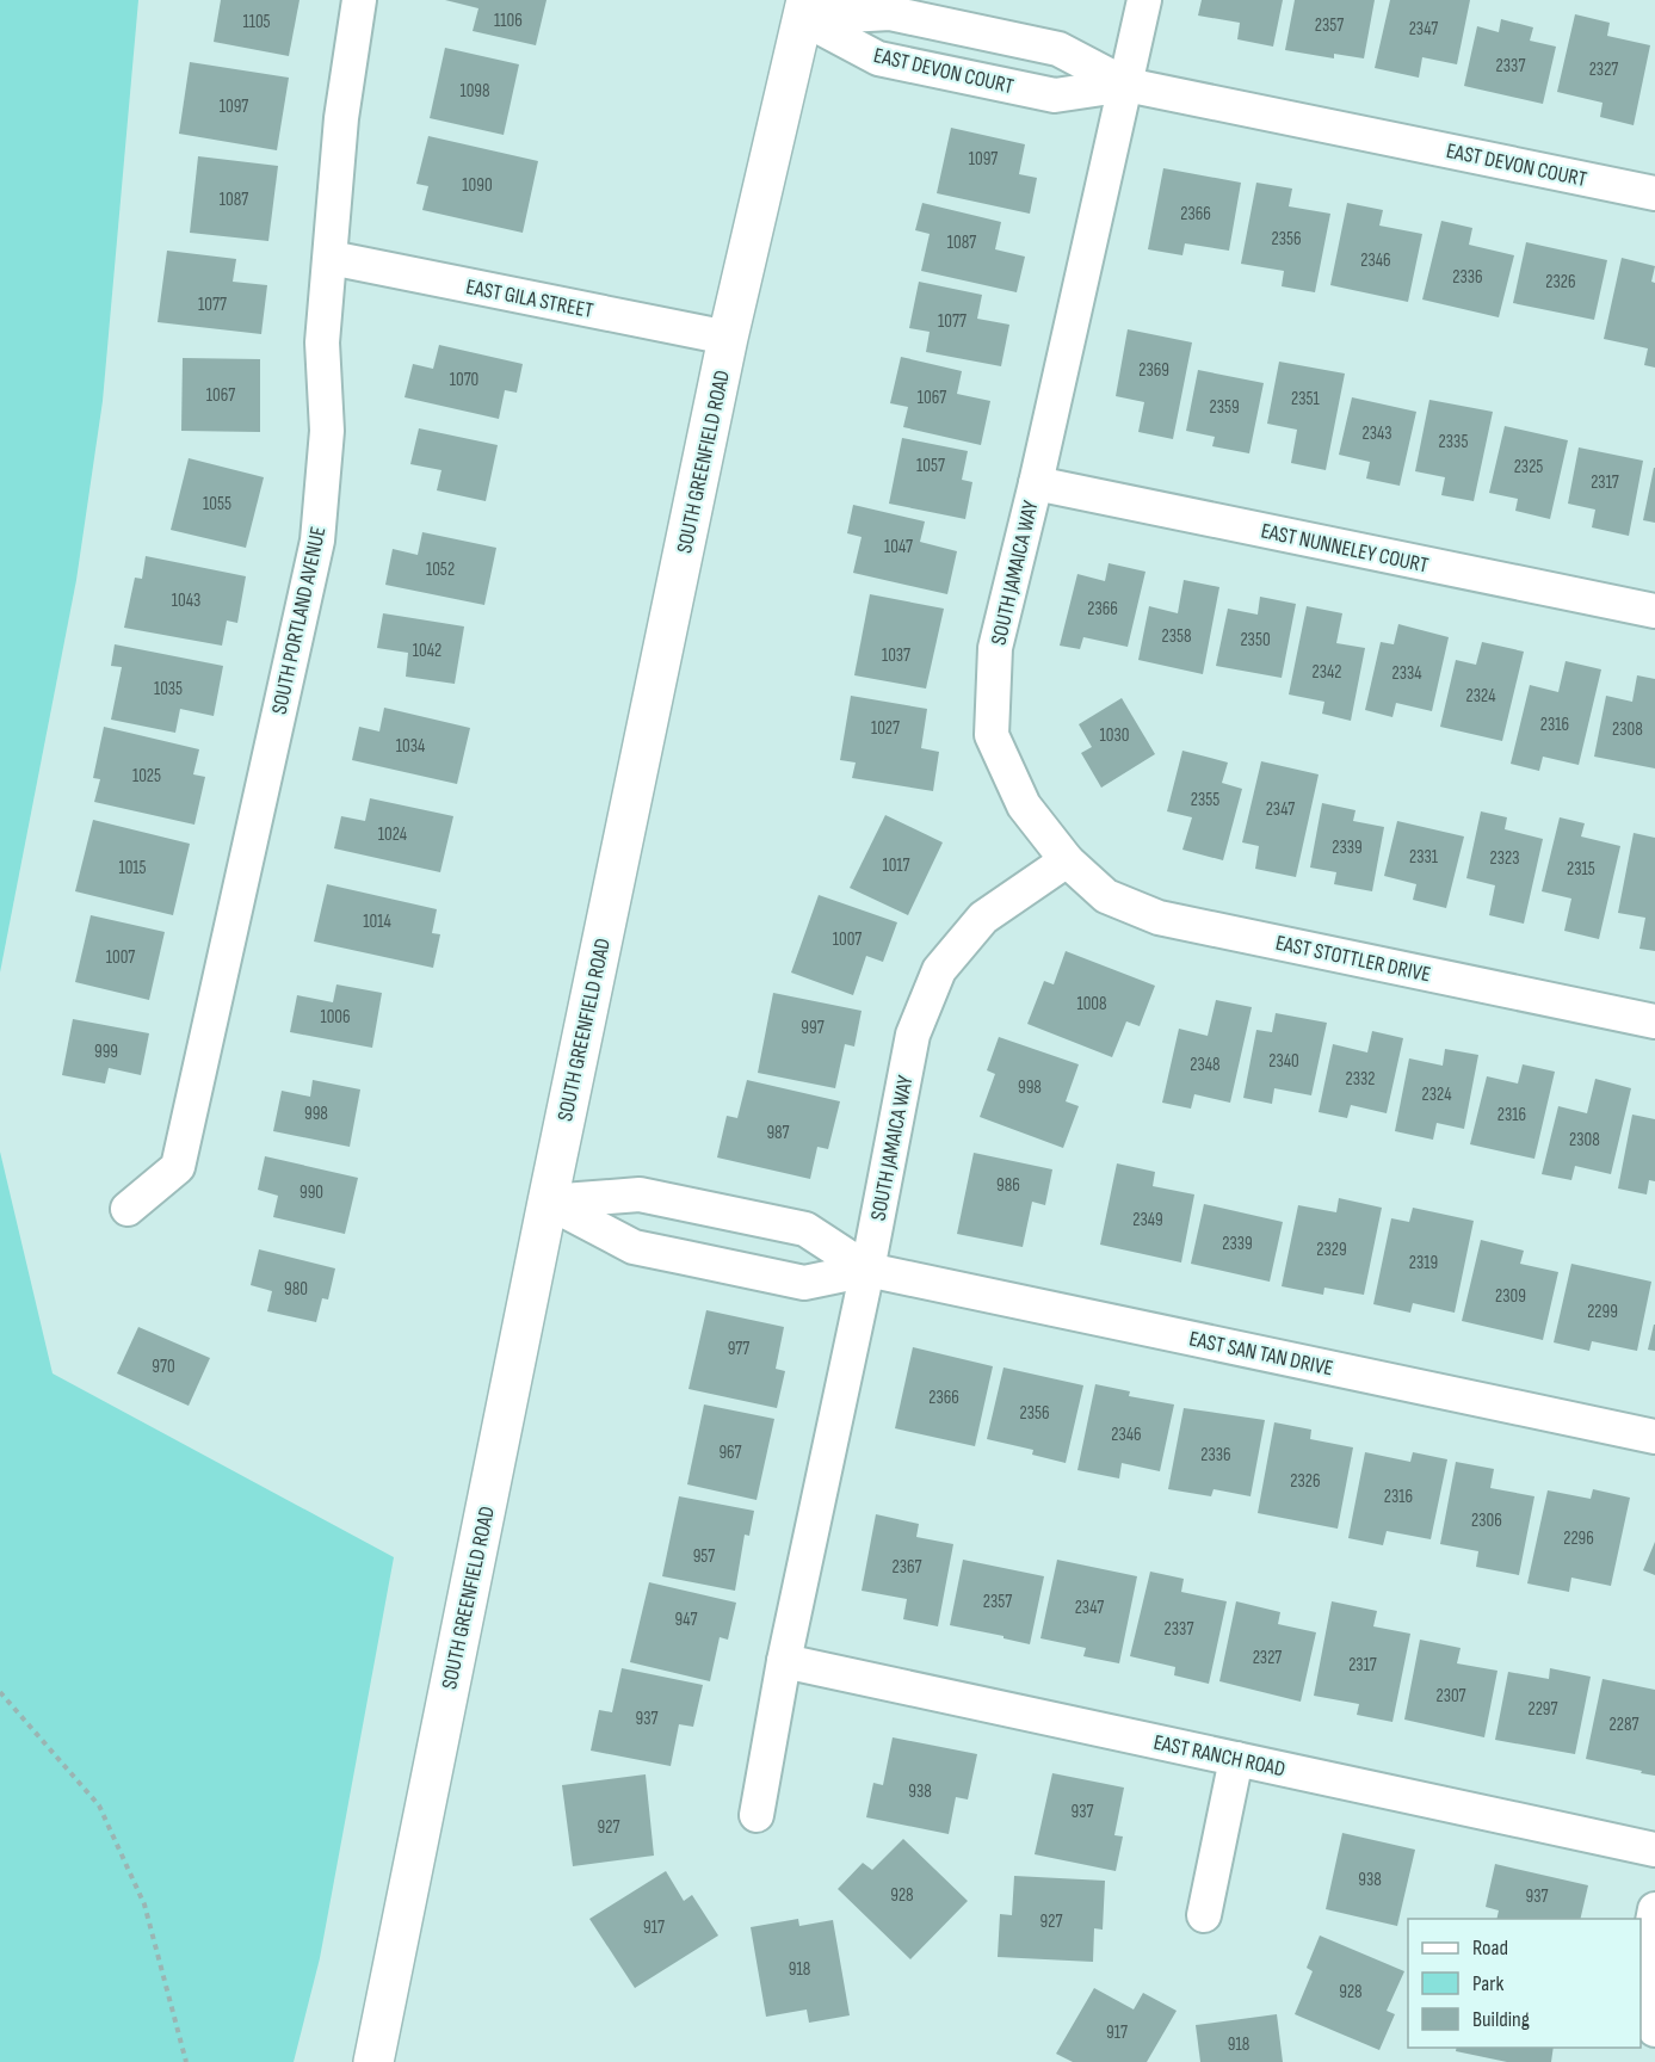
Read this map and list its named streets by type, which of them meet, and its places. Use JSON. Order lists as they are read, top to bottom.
{
  "streets": {
    "main road": ["SOUTH GREENFIELD ROAD"],
    "street": [
      "EAST DEVON COURT",
      "EAST GILA STREET",
      "EAST NUNNELEY COURT",
      "SOUTH JAMAICA WAY",
      "SOUTH PORTLAND AVENUE",
      "EAST STOTTLER DRIVE",
      "EAST SAN TAN DRIVE",
      "EAST RANCH ROAD"
    ]
  },
  "crossings": [
    ["EAST DEVON COURT", "SOUTH GREENFIELD ROAD"],
    ["EAST DEVON COURT", "SOUTH JAMAICA WAY"],
    ["EAST GILA STREET", "SOUTH GREENFIELD ROAD"],
    ["EAST GILA STREET", "SOUTH PORTLAND AVENUE"],
    ["SOUTH GREENFIELD ROAD", "EAST SAN TAN DRIVE"],
    ["EAST NUNNELEY COURT", "SOUTH JAMAICA WAY"],
    ["SOUTH JAMAICA WAY", "EAST STOTTLER DRIVE"],
    ["SOUTH JAMAICA WAY", "EAST SAN TAN DRIVE"],
    ["SOUTH JAMAICA WAY", "EAST RANCH ROAD"]
  ],
  "house_numbers": [
    "1106",
    "1105",
    "2357",
    "2347",
    "2337",
    "2327",
    "1098",
    "1097",
    "1097",
    "1090",
    "1087",
    "2366",
    "2356",
    "1087",
    "2346",
    "2336",
    "2326",
    "1077",
    "1077",
    "2369",
    "1070",
    "1067",
    "1067",
    "2351",
    "2359",
    "2343",
    "2335",
    "1057",
    "2325",
    "2317",
    "1055",
    "1047",
    "1052",
    "1043",
    "2366",
    "2358",
    "2350",
    "1042",
    "1037",
    "2342",
    "2334",
    "1035",
    "2324",
    "2316",
    "1027",
    "2308",
    "1030",
    "1034",
    "1025",
    "2355",
    "2347",
    "1024",
    "2339",
    "2331",
    "2323",
    "1017",
    "1015",
    "2315",
    "1014",
    "1007",
    "1007",
    "1008",
    "1006",
    "997",
    "999",
    "2340",
    "2348",
    "2332",
    "998",
    "2324",
    "998",
    "2316",
    "987",
    "2308",
    "986",
    "990",
    "2349",
    "2339",
    "2329",
    "2319",
    "980",
    "2309",
    "2299",
    "977",
    "970",
    "2366",
    "2356",
    "2346",
    "967",
    "2336",
    "2326",
    "2316",
    "2306",
    "2296",
    "957",
    "2367",
    "2357",
    "2347",
    "947",
    "2337",
    "2327",
    "2317",
    "2307",
    "2297",
    "937",
    "2287",
    "938",
    "937",
    "927",
    "938",
    "928",
    "937",
    "927",
    "917",
    "918",
    "928",
    "917",
    "918"
  ],
  "legend": ["Road", "Park", "Building"]
}
